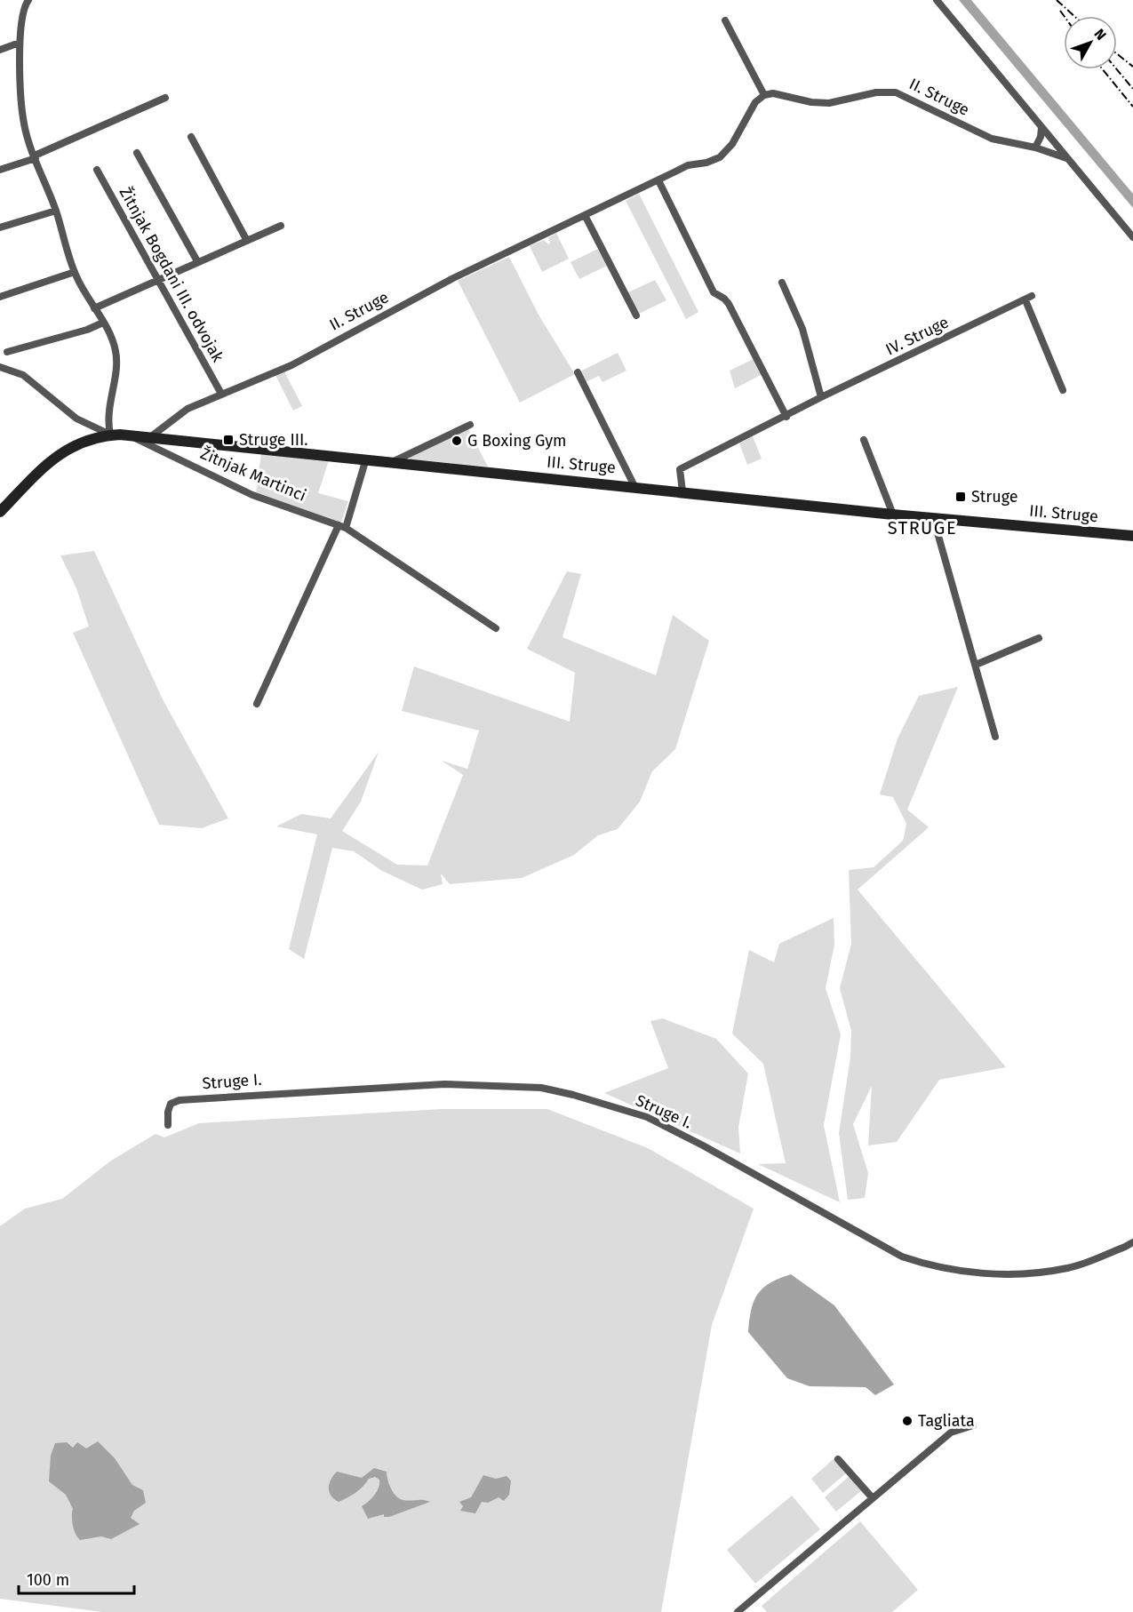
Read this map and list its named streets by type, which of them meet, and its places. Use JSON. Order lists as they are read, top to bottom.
{
  "streets": {
    "street": [
      "II. Struge",
      "Žitnjak Bogdani III. odvojak",
      "IV. Struge",
      "III. Struge",
      "Žitnjak Martinci",
      "Struge I."
    ]
  },
  "crossings": [
    ["II. Struge", "Žitnjak Bogdani III. odvojak"],
    ["II. Struge", "III. Struge"],
    ["IV. Struge", "III. Struge"],
    ["III. Struge", "Žitnjak Martinci"]
  ],
  "districts": ["STRUGE"],
  "places": {
    "transit": ["Struge III.", "Struge"],
    "other": ["G Boxing Gym", "Tagliata"]
  },
  "scale_bar": "100 m",
  "north": "top right"
}
